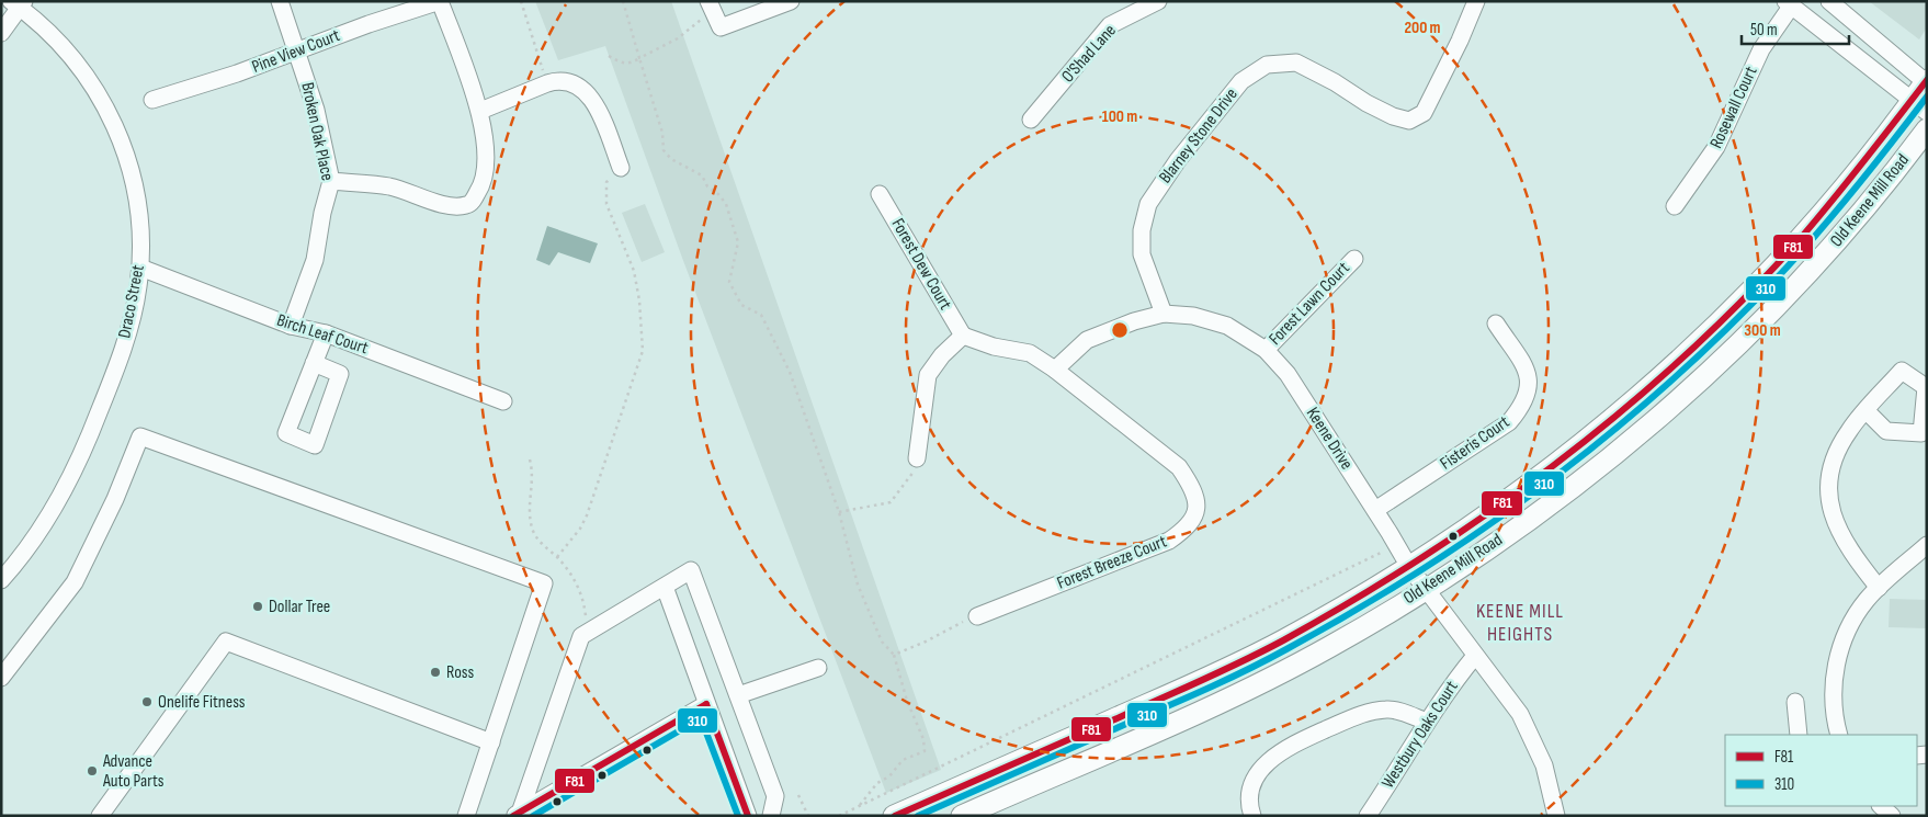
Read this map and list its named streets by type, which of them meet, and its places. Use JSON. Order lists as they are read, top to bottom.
{
  "streets": {
    "main road": ["Old Keene Mill Road"],
    "street": [
      "Pine View Court",
      "O'Shad Lane",
      "Rosewall Court",
      "Broken Oak Place",
      "Blarney Stone Drive",
      "Forest Dew Court",
      "Draco Street",
      "Forest Lawn Court",
      "Birch Leaf Court",
      "Keene Drive",
      "Fisteris Court",
      "Forest Breeze Court",
      "Westbury Oaks Court"
    ]
  },
  "crossings": [
    ["Pine View Court", "Broken Oak Place"],
    ["Broken Oak Place", "Birch Leaf Court"],
    ["Blarney Stone Drive", "Keene Drive"],
    ["Old Keene Mill Road", "Keene Drive"],
    ["Draco Street", "Birch Leaf Court"],
    ["Forest Lawn Court", "Keene Drive"],
    ["Keene Drive", "Fisteris Court"],
    ["Keene Drive", "Forest Breeze Court"],
    ["Keene Drive", "Westbury Oaks Court"]
  ],
  "districts": ["KEENE MILL HEIGHTS"],
  "places": [
    "Dollar Tree",
    "Ross",
    "Onelife Fitness",
    "Advance Auto Parts"
  ],
  "lines": ["transit line F81", "transit line 310"],
  "legend": ["F81", "310"],
  "scale_bar": "50 m",
  "rings": ["200 m", "100 m", "300 m"]
}
